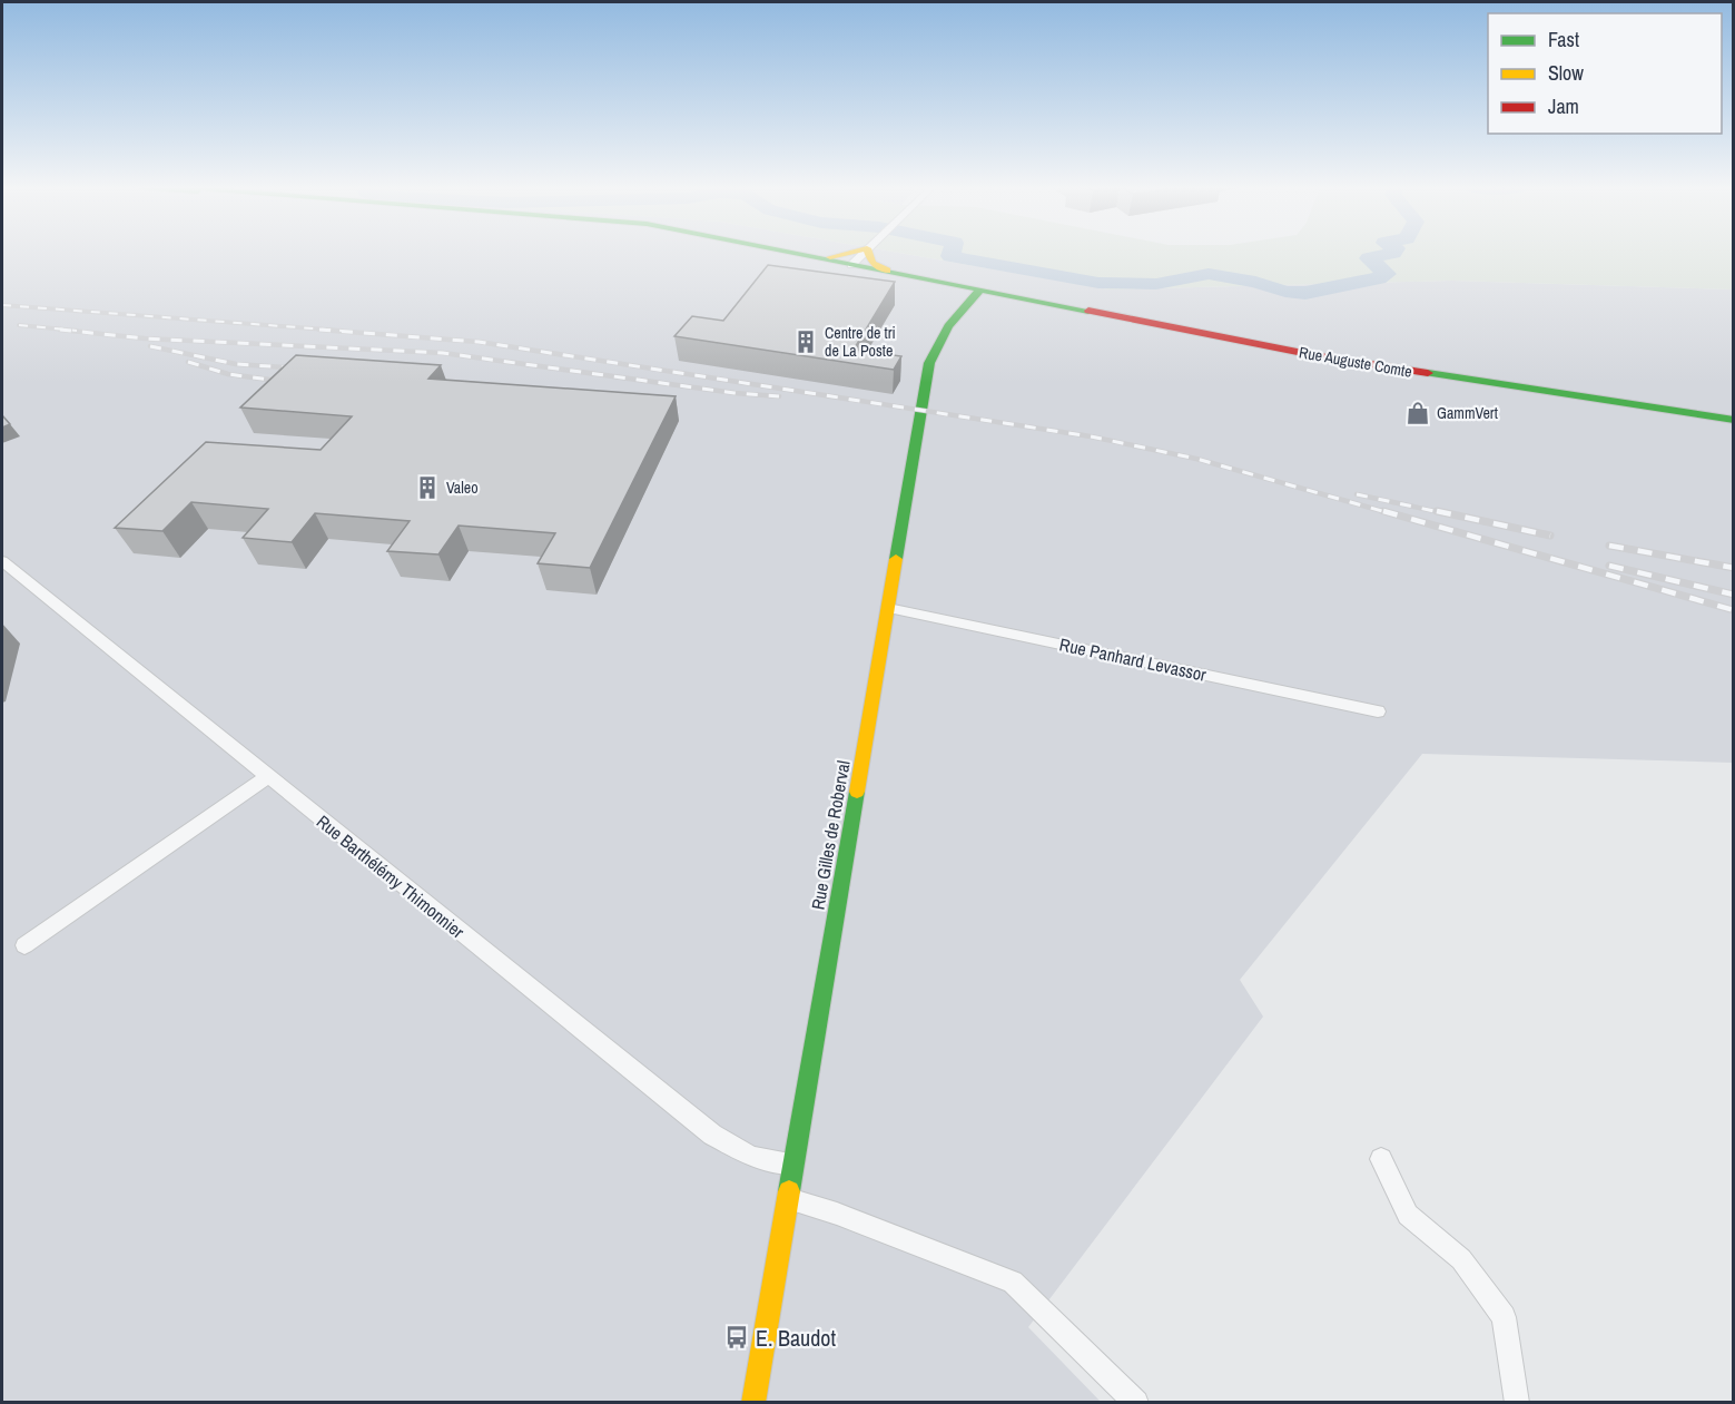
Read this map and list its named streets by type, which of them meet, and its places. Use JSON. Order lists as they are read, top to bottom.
{
  "streets": {
    "street": [
      "Rue Auguste Comte",
      "Rue Panhard Levassor",
      "Rue Gilles de Roberval",
      "Rue Barthélémy Thimonnier"
    ]
  },
  "crossings": [
    ["Rue Auguste Comte", "Rue Gilles de Roberval"],
    ["Rue Panhard Levassor", "Rue Gilles de Roberval"],
    ["Rue Gilles de Roberval", "Rue Barthélémy Thimonnier"]
  ],
  "places": {
    "building": ["Centre de tri de La Poste", "Valeo"],
    "shop": ["GammVert"],
    "bus stop": ["E. Baudot"]
  },
  "legend": ["Fast", "Slow", "Jam"]
}
